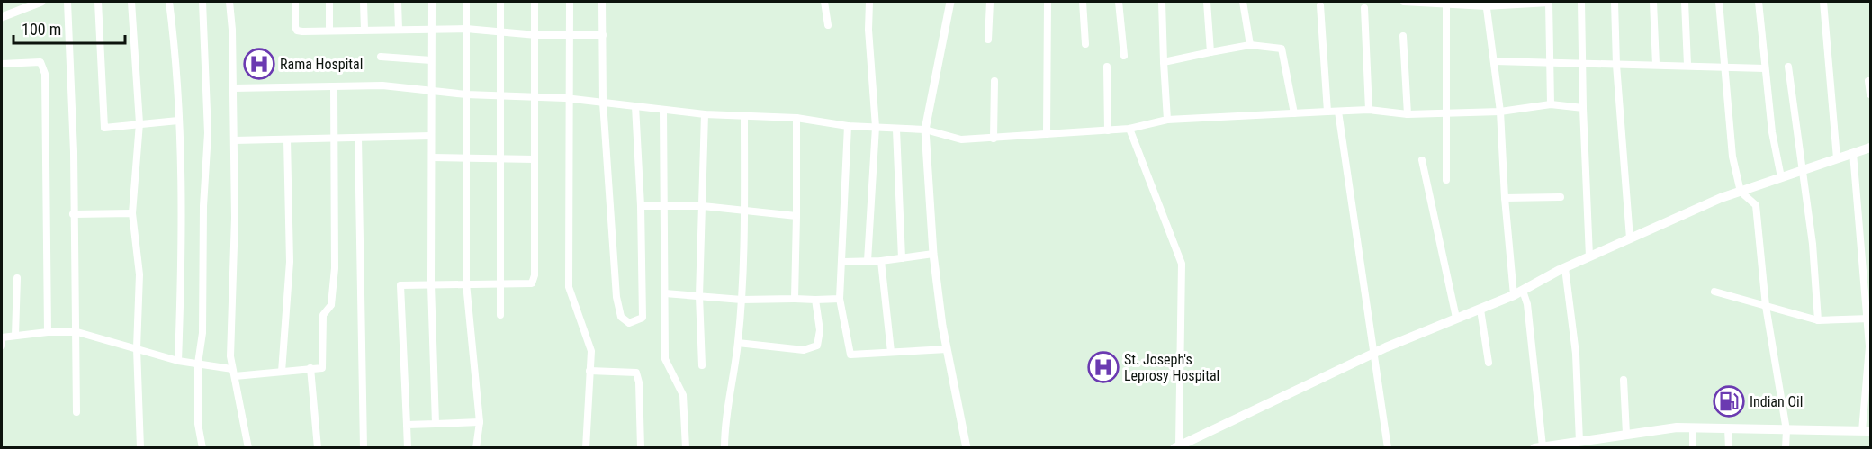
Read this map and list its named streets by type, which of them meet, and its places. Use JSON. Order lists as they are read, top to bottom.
{
  "places": {
    "hospital": ["Rama Hospital", "St. Joseph's Leprosy Hospital"],
    "fuel station": ["Indian Oil"]
  },
  "scale_bar": "100 m"
}
